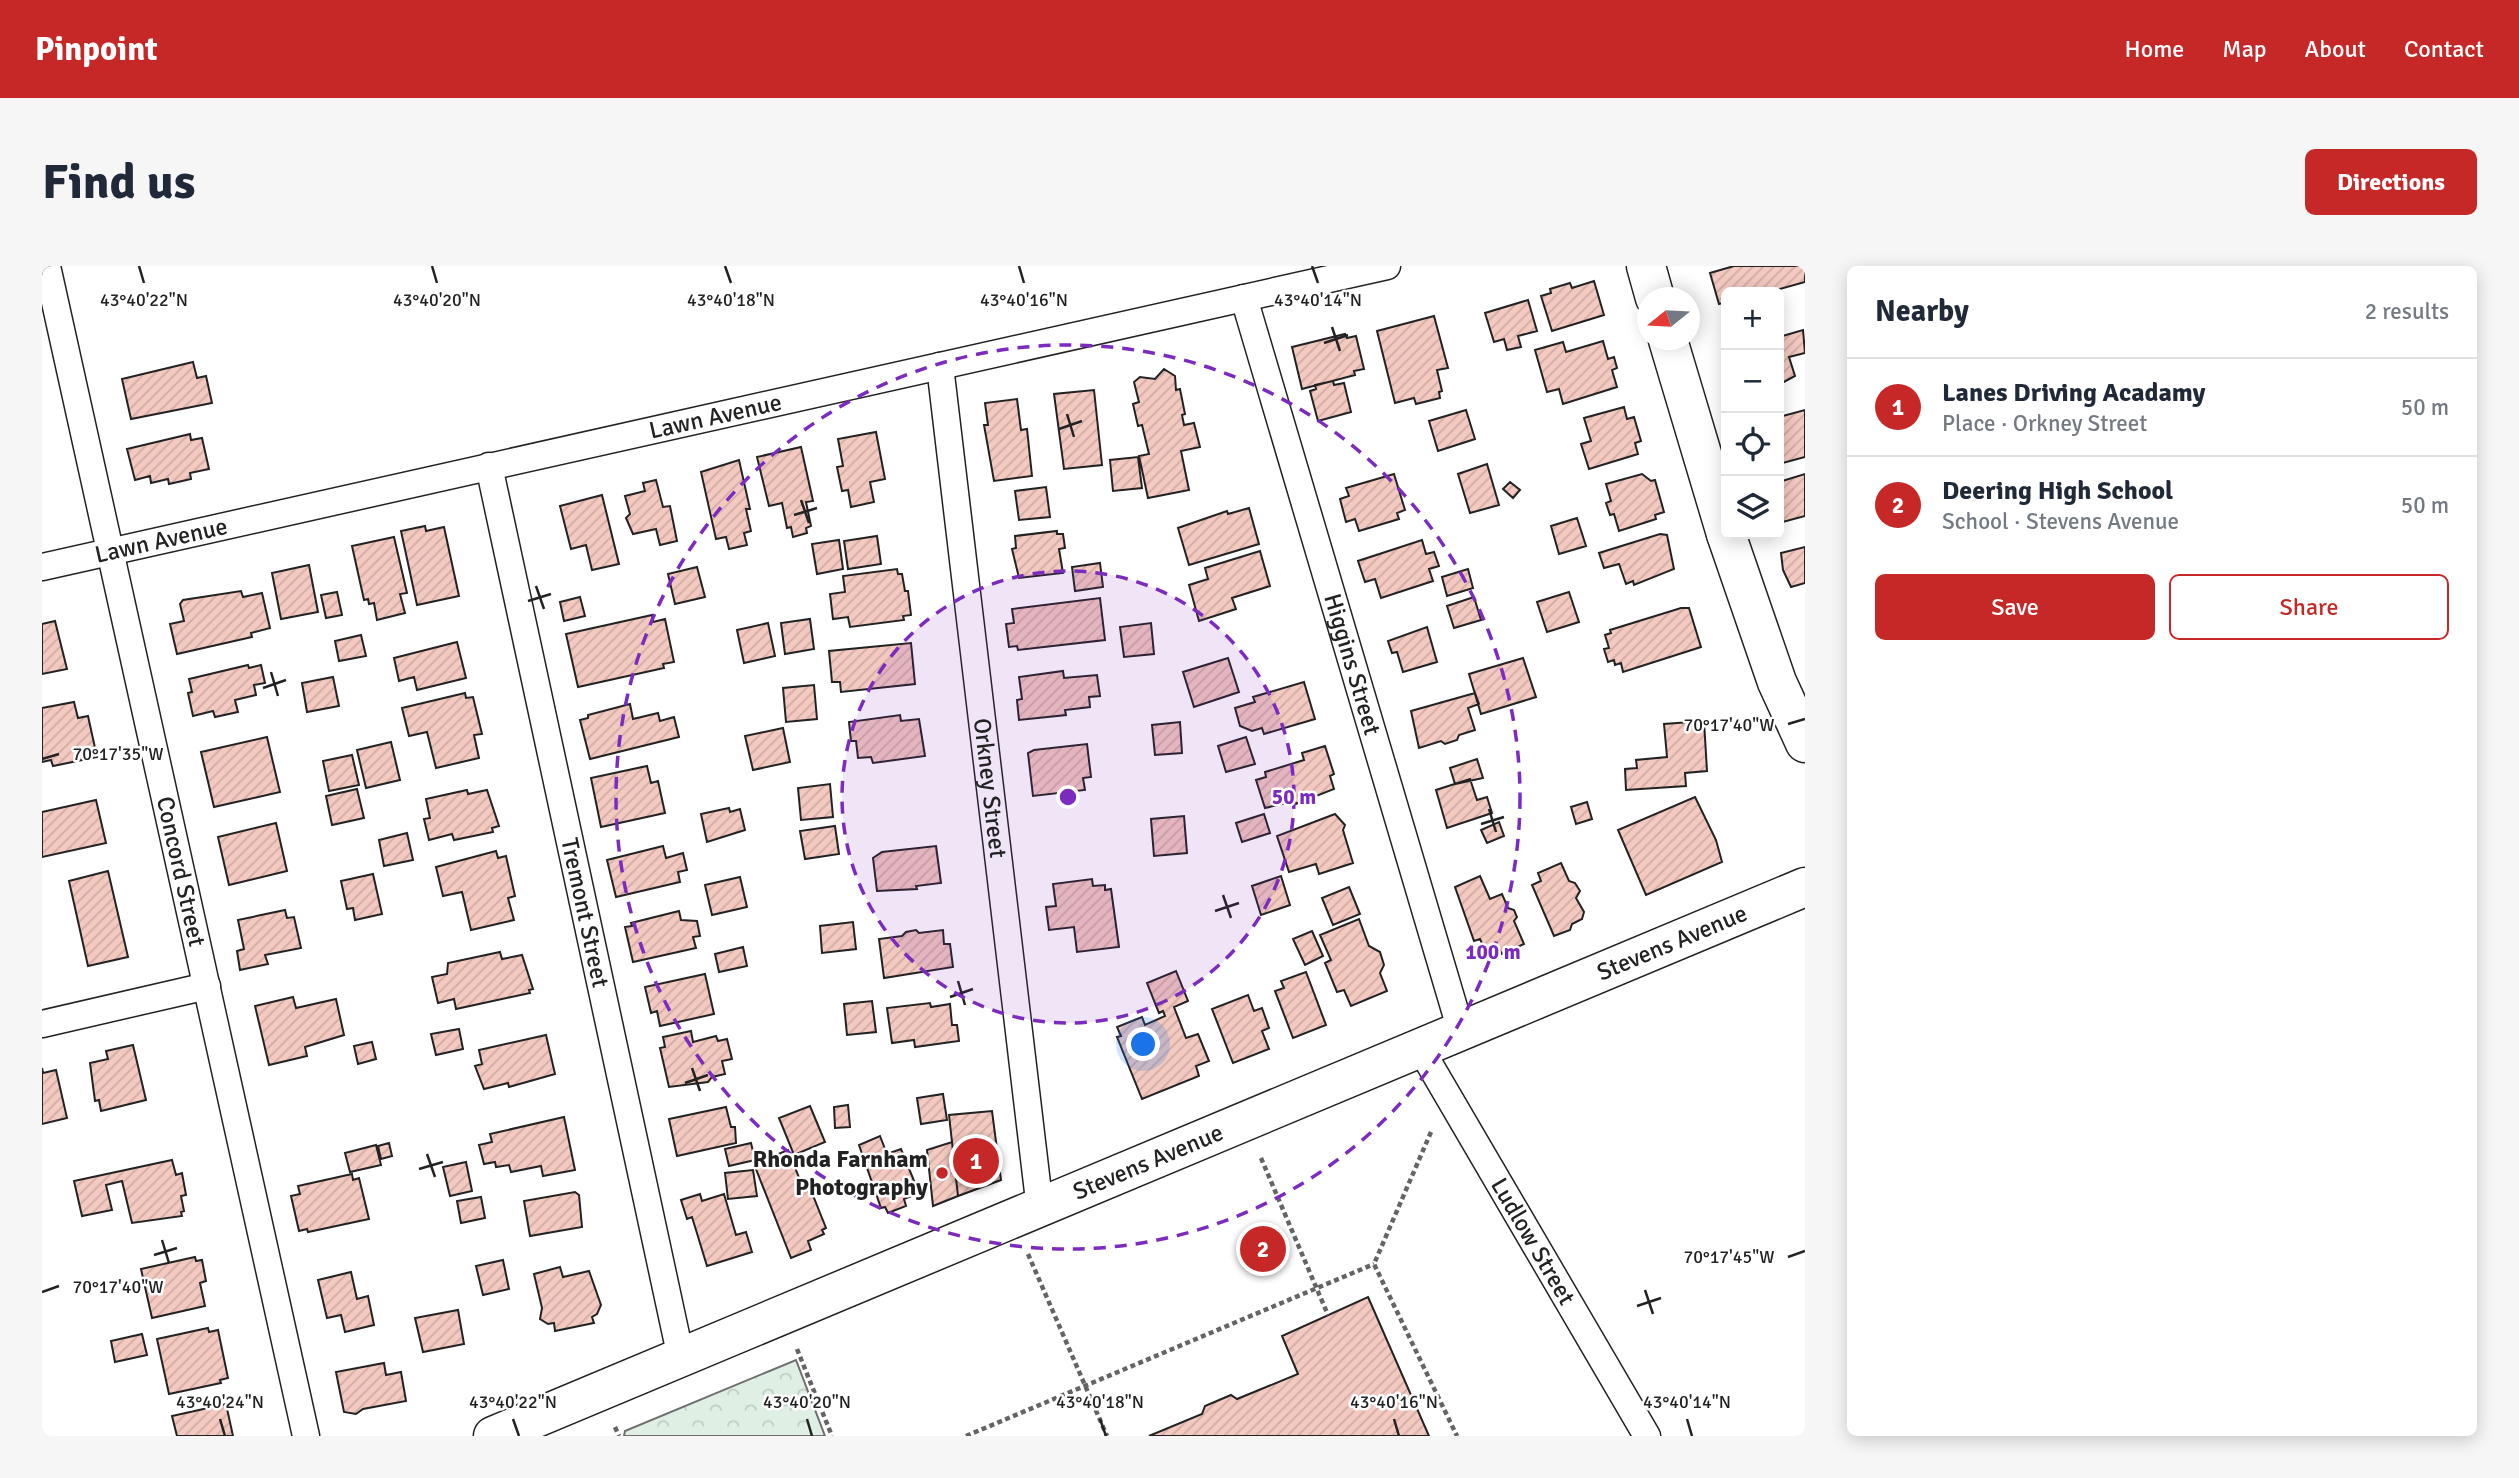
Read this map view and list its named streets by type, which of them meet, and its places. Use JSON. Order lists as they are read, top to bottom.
{
  "streets": {
    "main road": ["Stevens Avenue"],
    "street": [
      "Lawn Avenue",
      "Higgins Street",
      "Orkney Street",
      "Concord Street",
      "Tremont Street",
      "Ludlow Street"
    ]
  },
  "crossings": [
    ["Lawn Avenue", "Higgins Street"],
    ["Lawn Avenue", "Orkney Street"],
    ["Lawn Avenue", "Concord Street"],
    ["Lawn Avenue", "Tremont Street"],
    ["Higgins Street", "Stevens Avenue"],
    ["Orkney Street", "Stevens Avenue"],
    ["Tremont Street", "Stevens Avenue"],
    ["Stevens Avenue", "Ludlow Street"]
  ],
  "places": ["Rhonda Farnham Photography"],
  "north": "left",
  "page": {
    "header": "Pinpoint",
    "nav": [
      "Home",
      "Map",
      "About",
      "Contact"
    ],
    "buttons": [
      "Directions",
      ["Save", "Share"]
    ],
    "title": "Find us",
    "heading": ["Nearby", "2 results"],
    "map_buttons": ["+", "−"],
    "list": [
      {
        "mark": "1",
        "name": "Lanes Driving Acadamy",
        "note": "Place · Orkney Street",
        "value": "50 m"
      },
      {
        "mark": "2",
        "name": "Deering High School",
        "note": "School · Stevens Avenue",
        "value": "50 m"
      }
    ],
    "pins": ["1", "2"]
  },
  "coordinates": [
    "43°40'22\"N",
    "43°40'20\"N",
    "43°40'18\"N",
    "43°40'16\"N",
    "43°40'14\"N",
    "70°17'40\"W",
    "70°17'35\"W",
    "70°17'45\"W",
    "43°40'24\"N"
  ],
  "rings": ["50 m", "100 m"]
}
